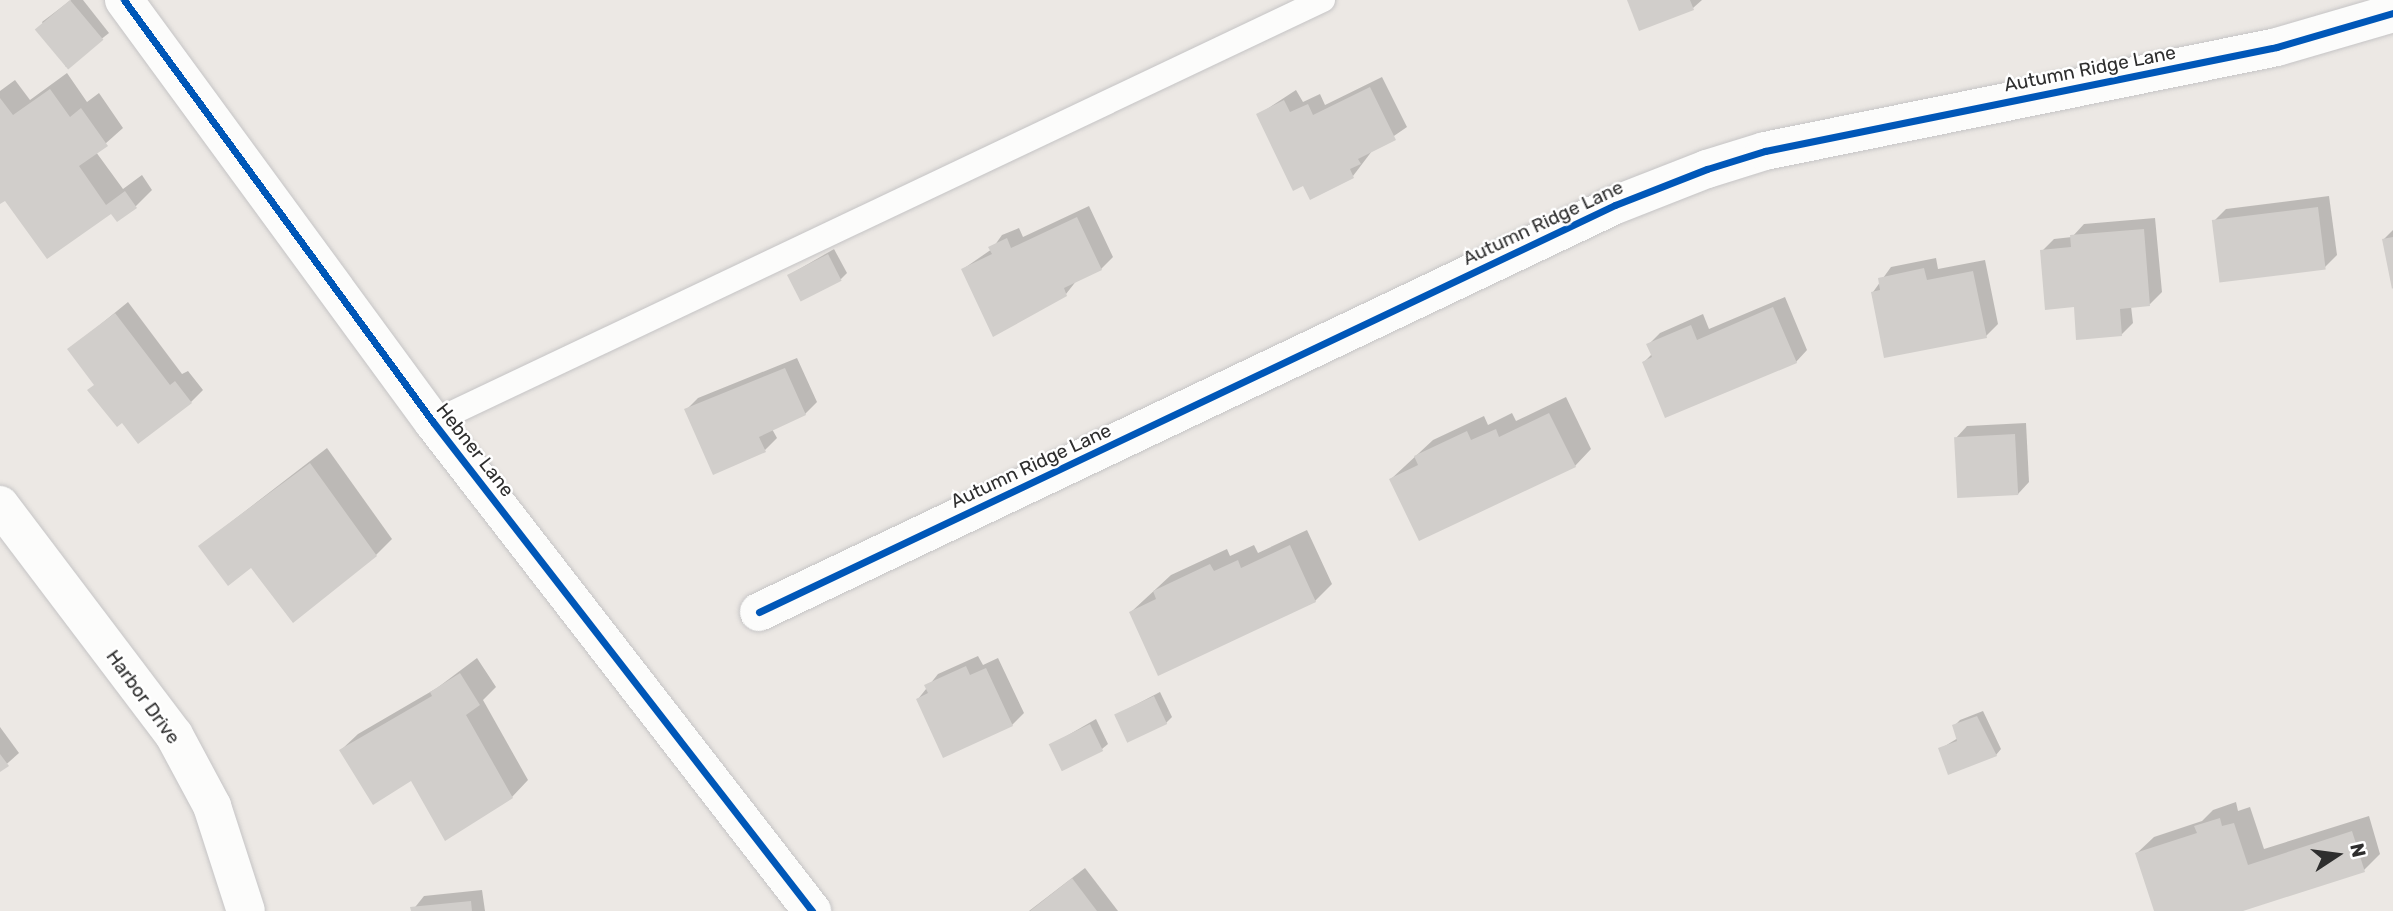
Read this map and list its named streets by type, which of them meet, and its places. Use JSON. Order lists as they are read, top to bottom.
{
  "streets": {
    "street": ["Autumn Ridge Lane", "Hebner Lane", "Harbor Drive"]
  },
  "north": "right"
}
